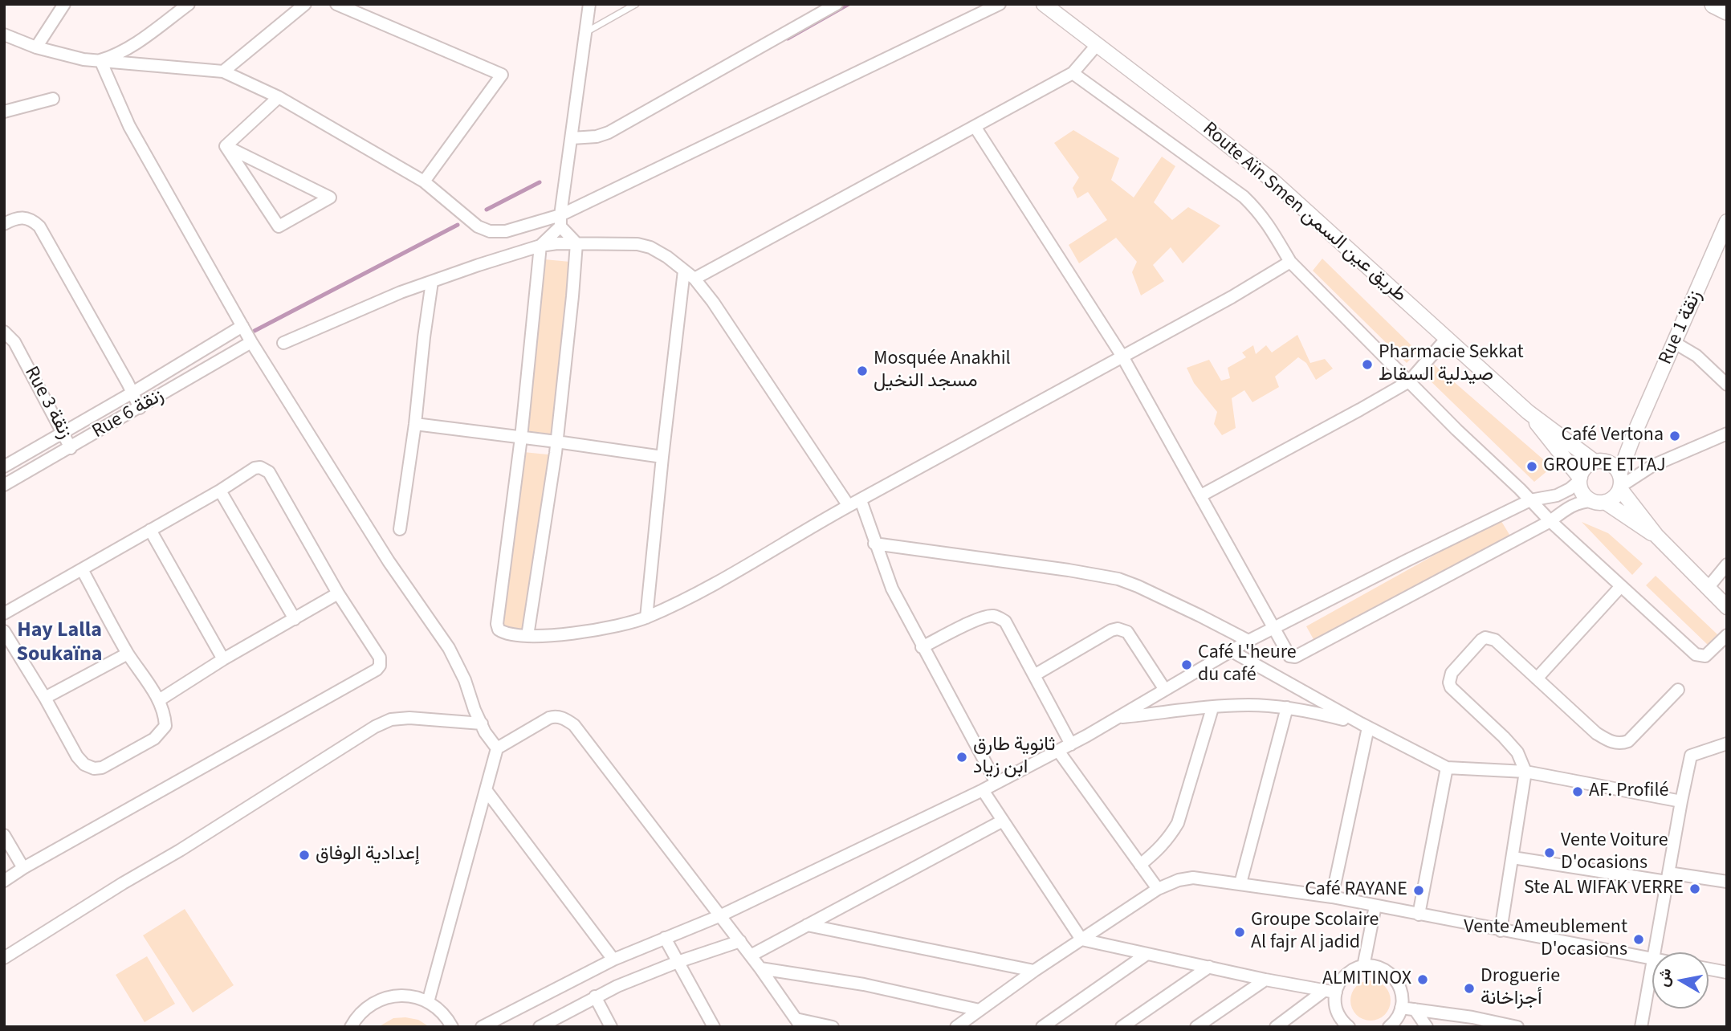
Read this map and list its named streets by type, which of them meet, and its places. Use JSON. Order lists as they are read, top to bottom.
{
  "streets": {
    "street": [
      "Route Aïn Smen طريق عين السمن",
      "Rue 1 زنقة",
      "Rue 3 زنقة",
      "Rue 6 زنقة"
    ]
  },
  "crossings": [
    ["Route Aïn Smen طريق عين السمن", "Rue 1 زنقة"],
    ["Rue 3 زنقة", "Rue 6 زنقة"]
  ],
  "districts": ["Hay Lalla Soukaïna"],
  "places": [
    "Pharmacie Sekkat صيدلية السقاط",
    "Mosquée Anakhil مسجد النخيل",
    "Café Vertona",
    "GROUPE ETTAJ",
    "Café L'heure du café",
    "ثانوية طارق ابن زياد",
    "AF. Profilé",
    "Vente Voiture D'ocasions",
    "إعدادية الوفاق",
    "Ste AL WIFAK VERRE",
    "Café RAYANE",
    "Groupe Scolaire Al fajr Al jadid",
    "Vente Ameublement D'ocasions",
    "ALMITINOX",
    "Droguerie أجزاخانة"
  ],
  "north": "left"
}
